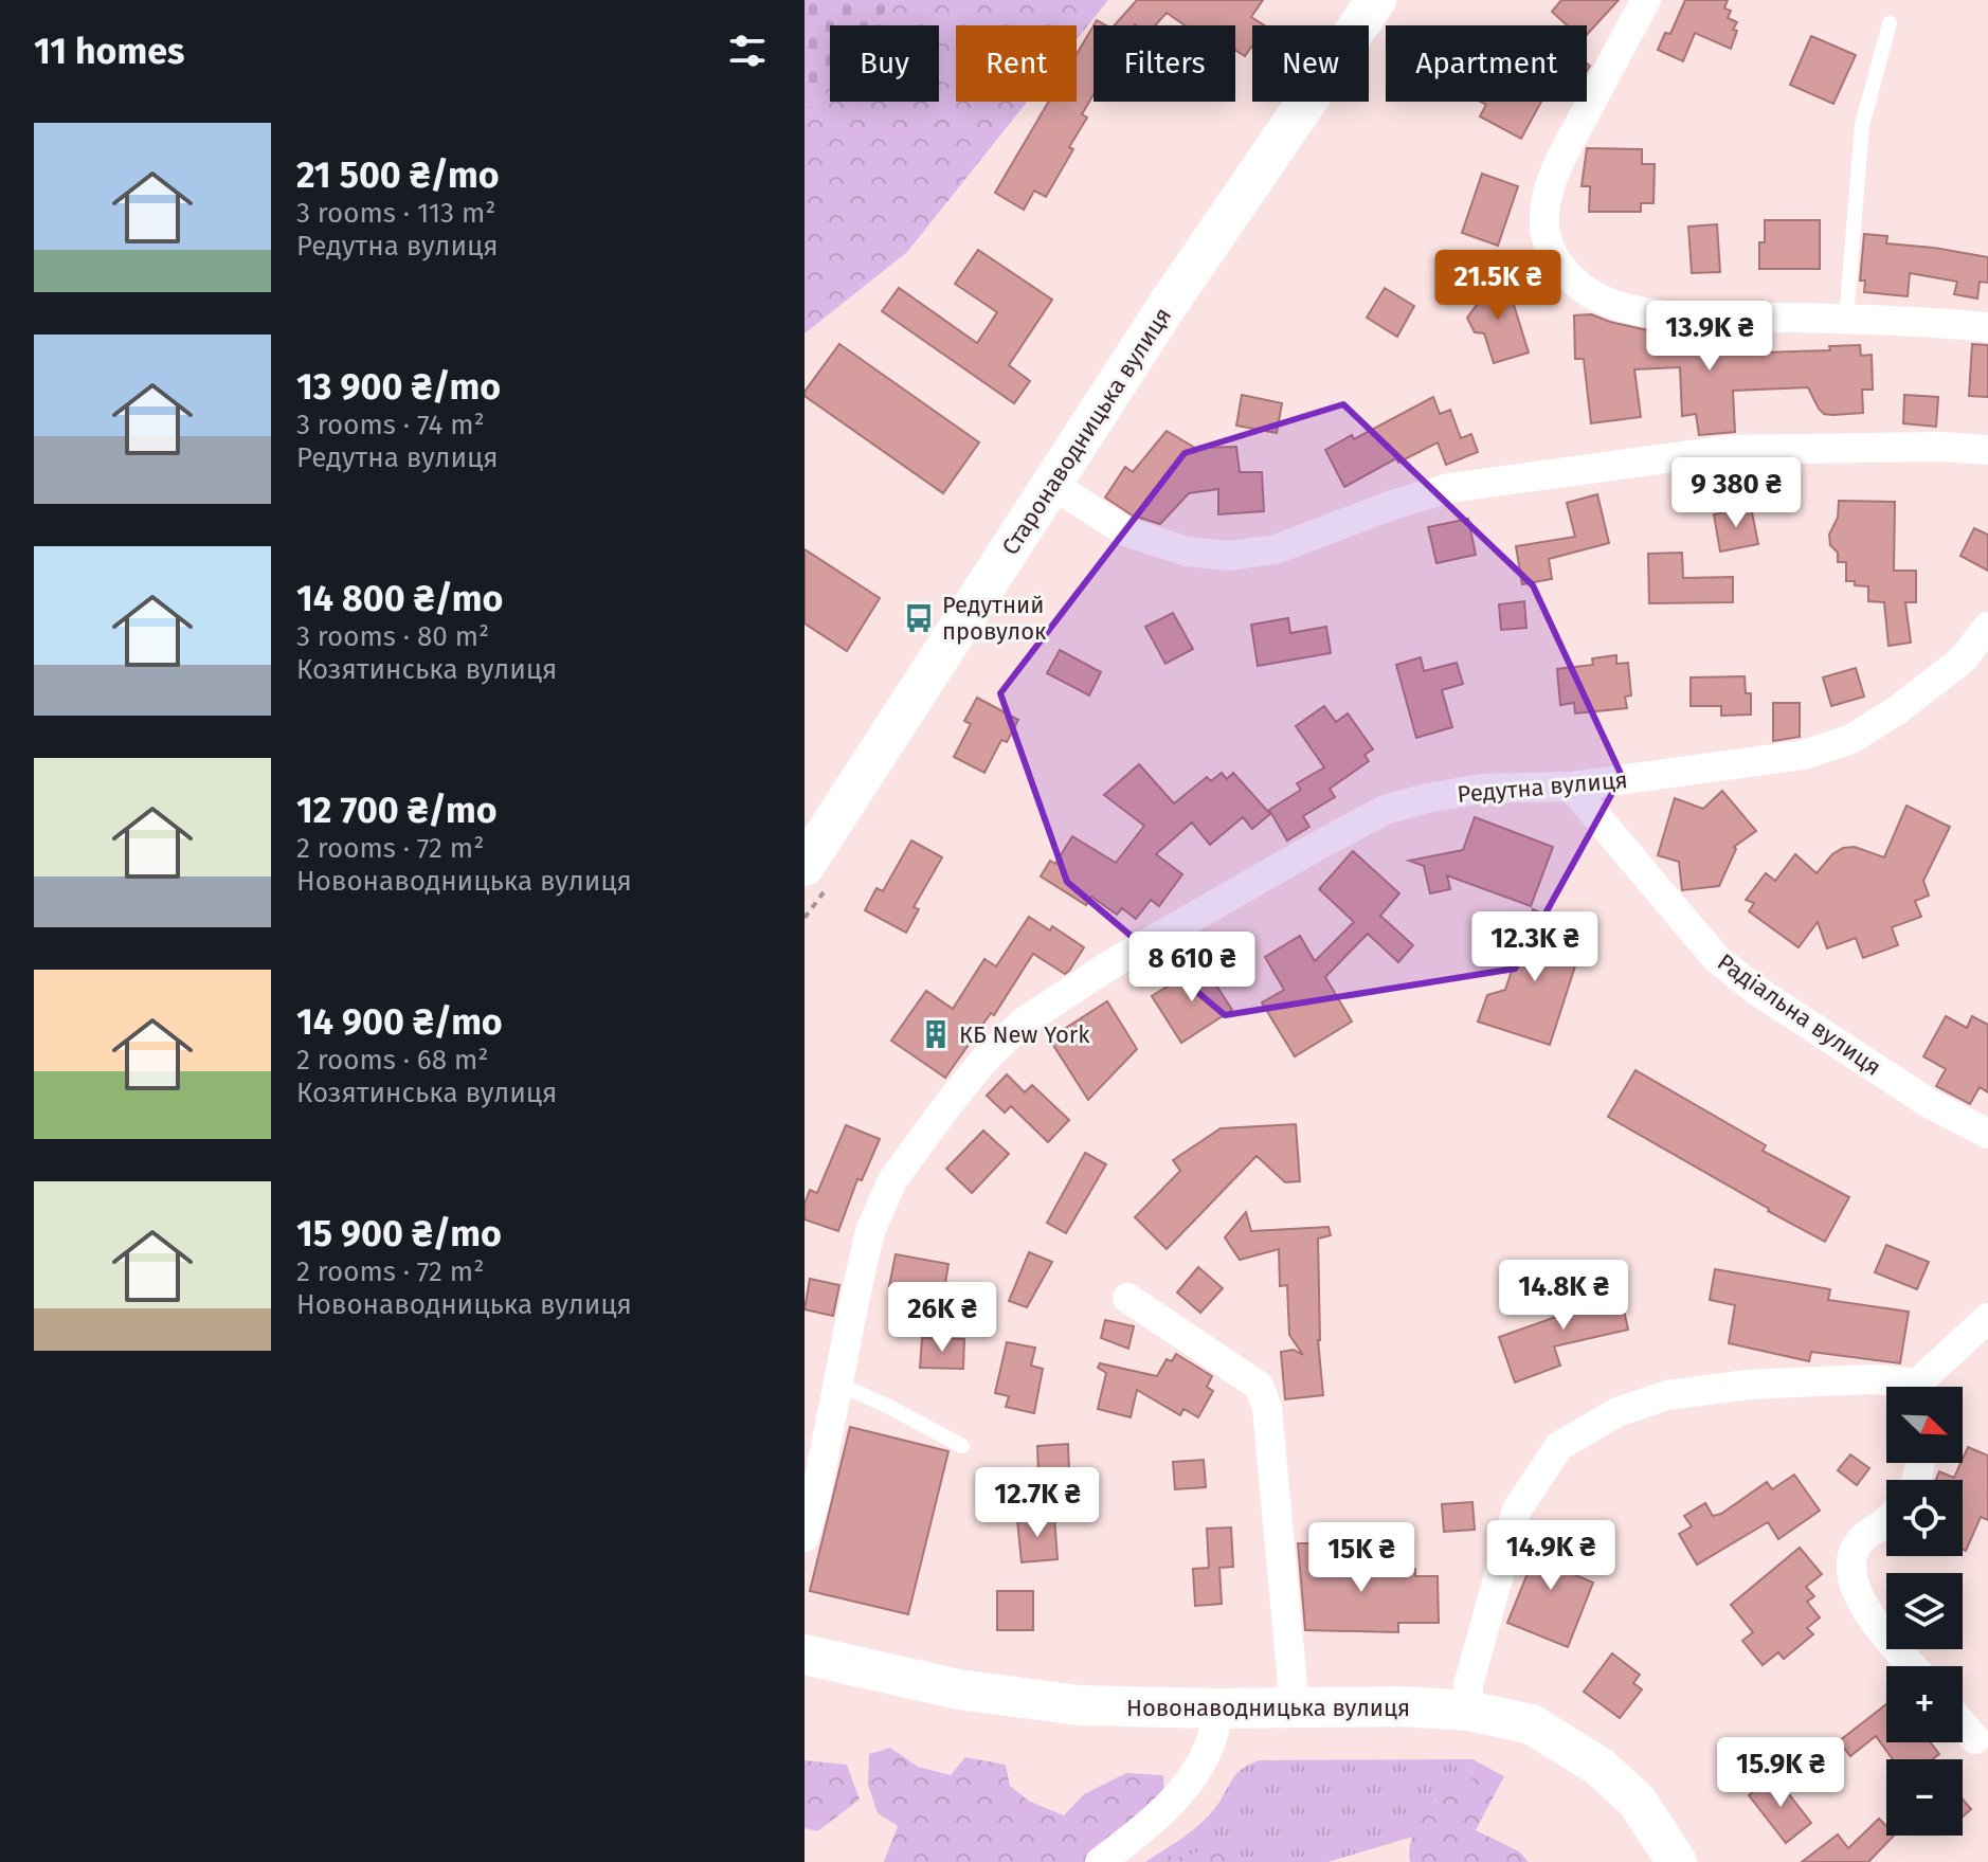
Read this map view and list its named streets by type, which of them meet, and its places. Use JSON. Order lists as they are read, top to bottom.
{
  "streets": {
    "main road": ["Старонаводницька вулиця", "Новонаводницька вулиця"],
    "street": ["Редутна вулиця", "Радіальна вулиця"]
  },
  "crossings": [
    ["Редутна вулиця", "Радіальна вулиця"]
  ],
  "places": {
    "bus stop": ["Редутний провулок"],
    "building": ["КБ New York"]
  },
  "north": "bottom right",
  "page": {
    "heading": "11 homes",
    "chip": [
      "Buy",
      "Rent",
      "Filters",
      "New",
      "Apartment"
    ],
    "list": [
      {
        "name": "21 500 ₴/mo",
        "note": "3 rooms · 113 m² · Редутна вулиця"
      },
      {
        "name": "13 900 ₴/mo",
        "note": "3 rooms · 74 m² · Редутна вулиця"
      },
      {
        "name": "14 800 ₴/mo",
        "note": "3 rooms · 80 m² · Козятинська вулиця"
      },
      {
        "name": "12 700 ₴/mo",
        "note": "2 rooms · 72 m² · Новонаводницька вулиця"
      },
      {
        "name": "14 900 ₴/mo",
        "note": "2 rooms · 68 m² · Козятинська вулиця"
      },
      {
        "name": "15 900 ₴/mo",
        "note": "2 rooms · 72 m² · Новонаводницька вулиця"
      }
    ],
    "price": [
      "21.5K ₴",
      "13.9K ₴",
      "9 380 ₴",
      "12.3K ₴",
      "8 610 ₴",
      "14.8K ₴",
      "26K ₴",
      "12.7K ₴",
      "14.9K ₴",
      "15K ₴",
      "15.9K ₴"
    ],
    "map_buttons": ["+", "−"]
  }
}
